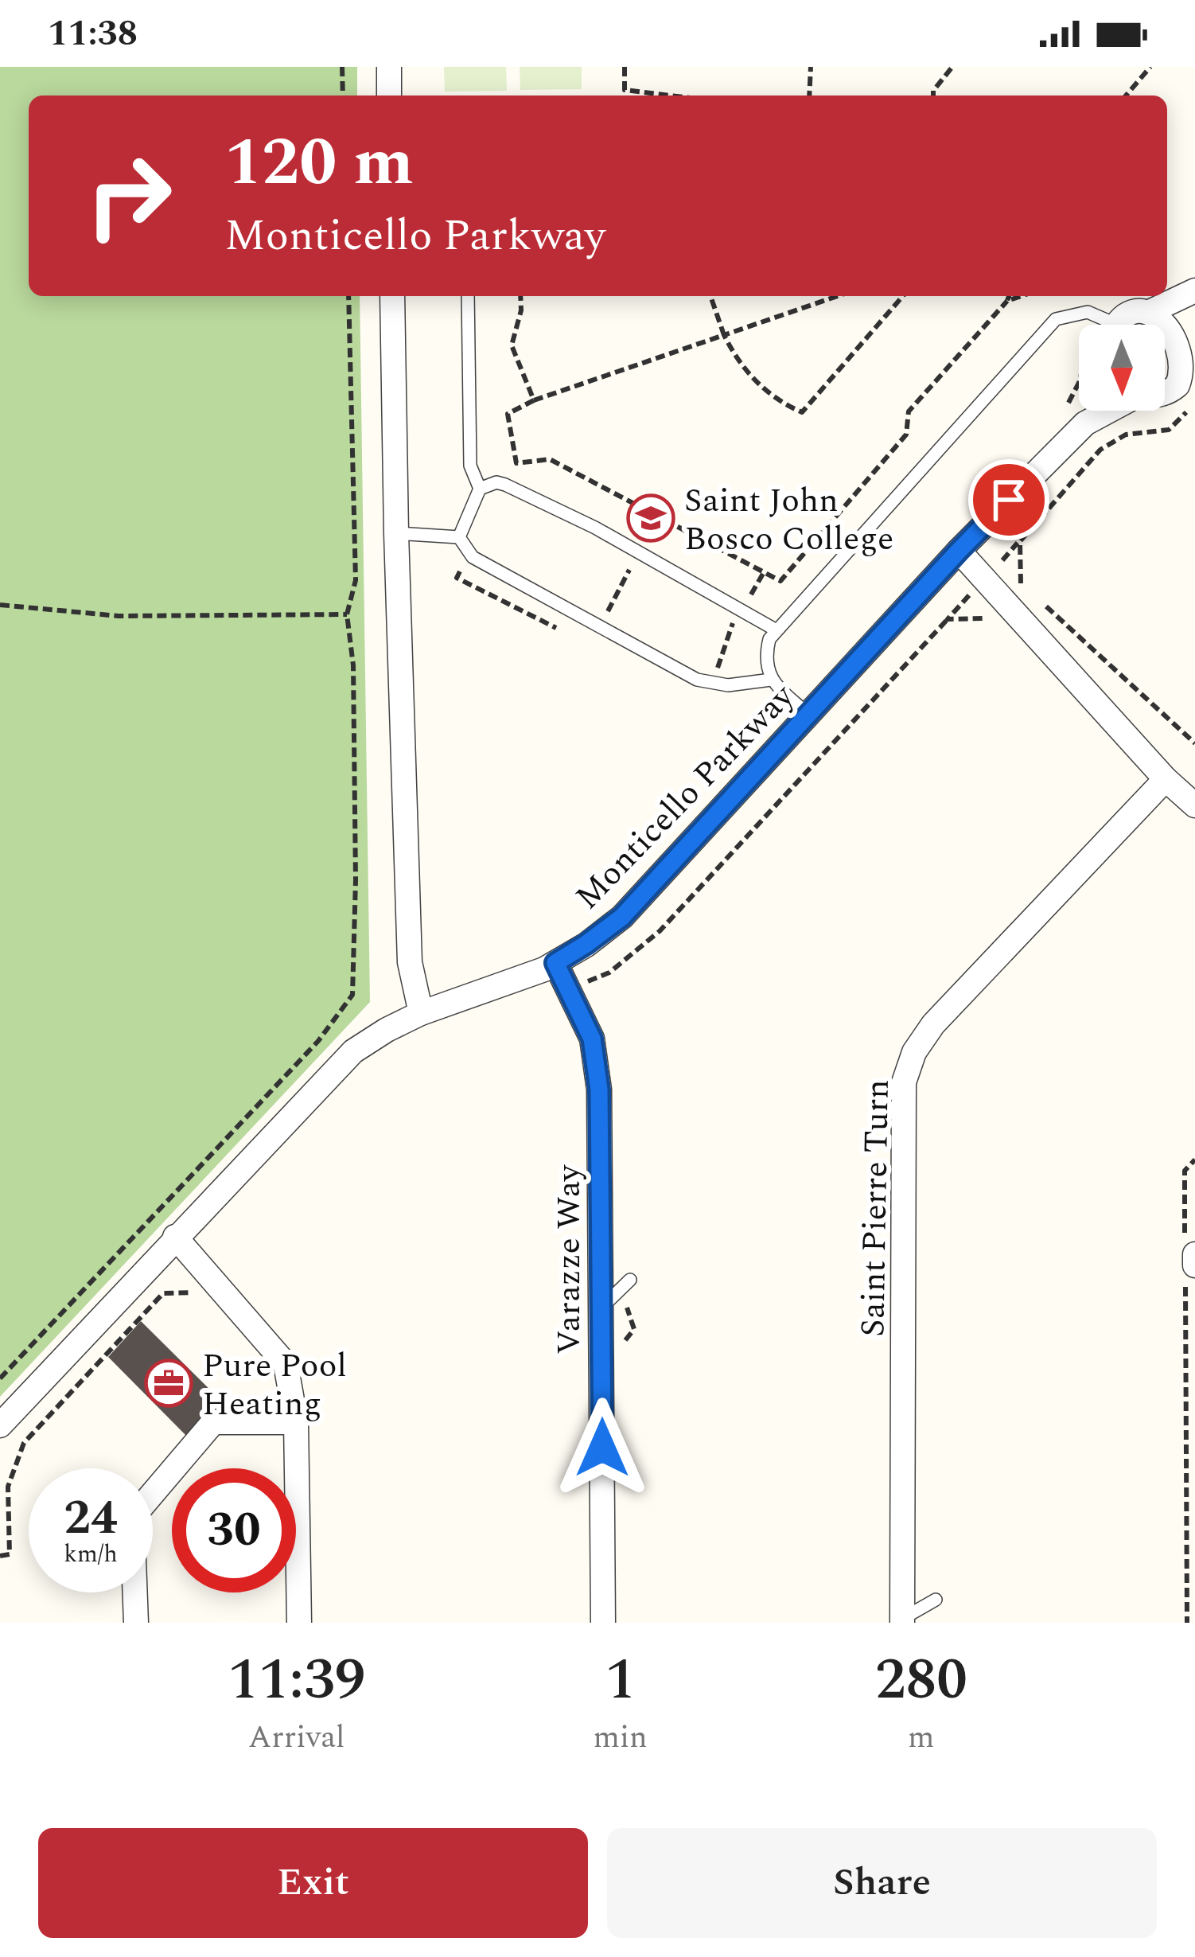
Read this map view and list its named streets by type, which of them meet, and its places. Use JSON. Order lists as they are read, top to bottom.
{
  "streets": {
    "street": ["Monticello Parkway", "Saint Pierre Turn", "Varazze Way"]
  },
  "crossings": [
    ["Monticello Parkway", "Varazze Way"]
  ],
  "places": {
    "school or university": ["Saint John Bosco College"],
    "office": ["Pure Pool Heating"]
  },
  "north": "bottom",
  "page": {
    "status": "11:38",
    "turn": ["120 m", "Monticello Parkway"],
    "speed": "24 km/h",
    "limit": "30",
    "eta": [
      "11:39",
      "Arrival",
      "1",
      "min",
      "280",
      "m"
    ],
    "buttons": ["Exit", "Share"]
  }
}
